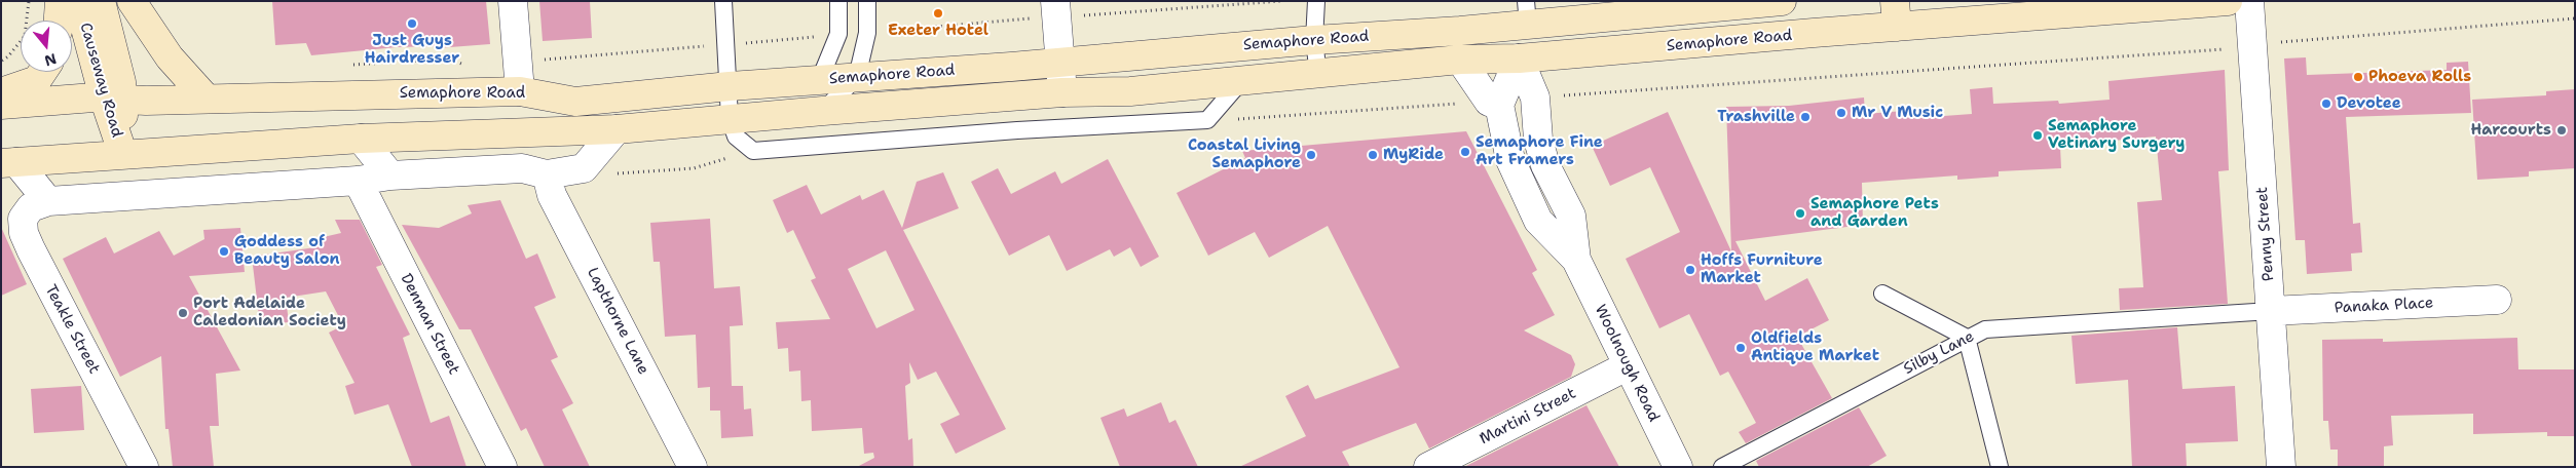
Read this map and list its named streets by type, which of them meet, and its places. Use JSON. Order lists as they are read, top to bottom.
{
  "streets": {
    "main road": ["Semaphore Road", "Causeway Road"],
    "street": [
      "Penny Street",
      "Panaka Place",
      "Lapthorne Lane",
      "Denman Street",
      "Teakle Street",
      "Woolnough Road",
      "Martini Street"
    ],
    "lane": ["Silby Lane"]
  },
  "crossings": [
    ["Semaphore Road", "Causeway Road"],
    ["Semaphore Road", "Teakle Street"],
    ["Semaphore Road", "Woolnough Road"],
    ["Penny Street", "Panaka Place"],
    ["Penny Street", "Silby Lane"],
    ["Panaka Place", "Silby Lane"],
    ["Woolnough Road", "Martini Street"]
  ],
  "places": [
    "Exeter Hotel",
    "Just Guys Hairdresser",
    "Phoeva Rolls",
    "Devotee",
    "Mr V Music",
    "Trashville",
    "Harcourts",
    "Semaphore Vetinary Surgery",
    "Semaphore Fine Art Framers",
    "Coastal Living Semaphore",
    "MyRide",
    "Semaphore Pets and Garden",
    "Goddess of Beauty Salon",
    "Hoffs Furniture Market",
    "Port Adelaide Caledonian Society",
    "Oldfields Antique Market"
  ],
  "north": "bottom"
}
